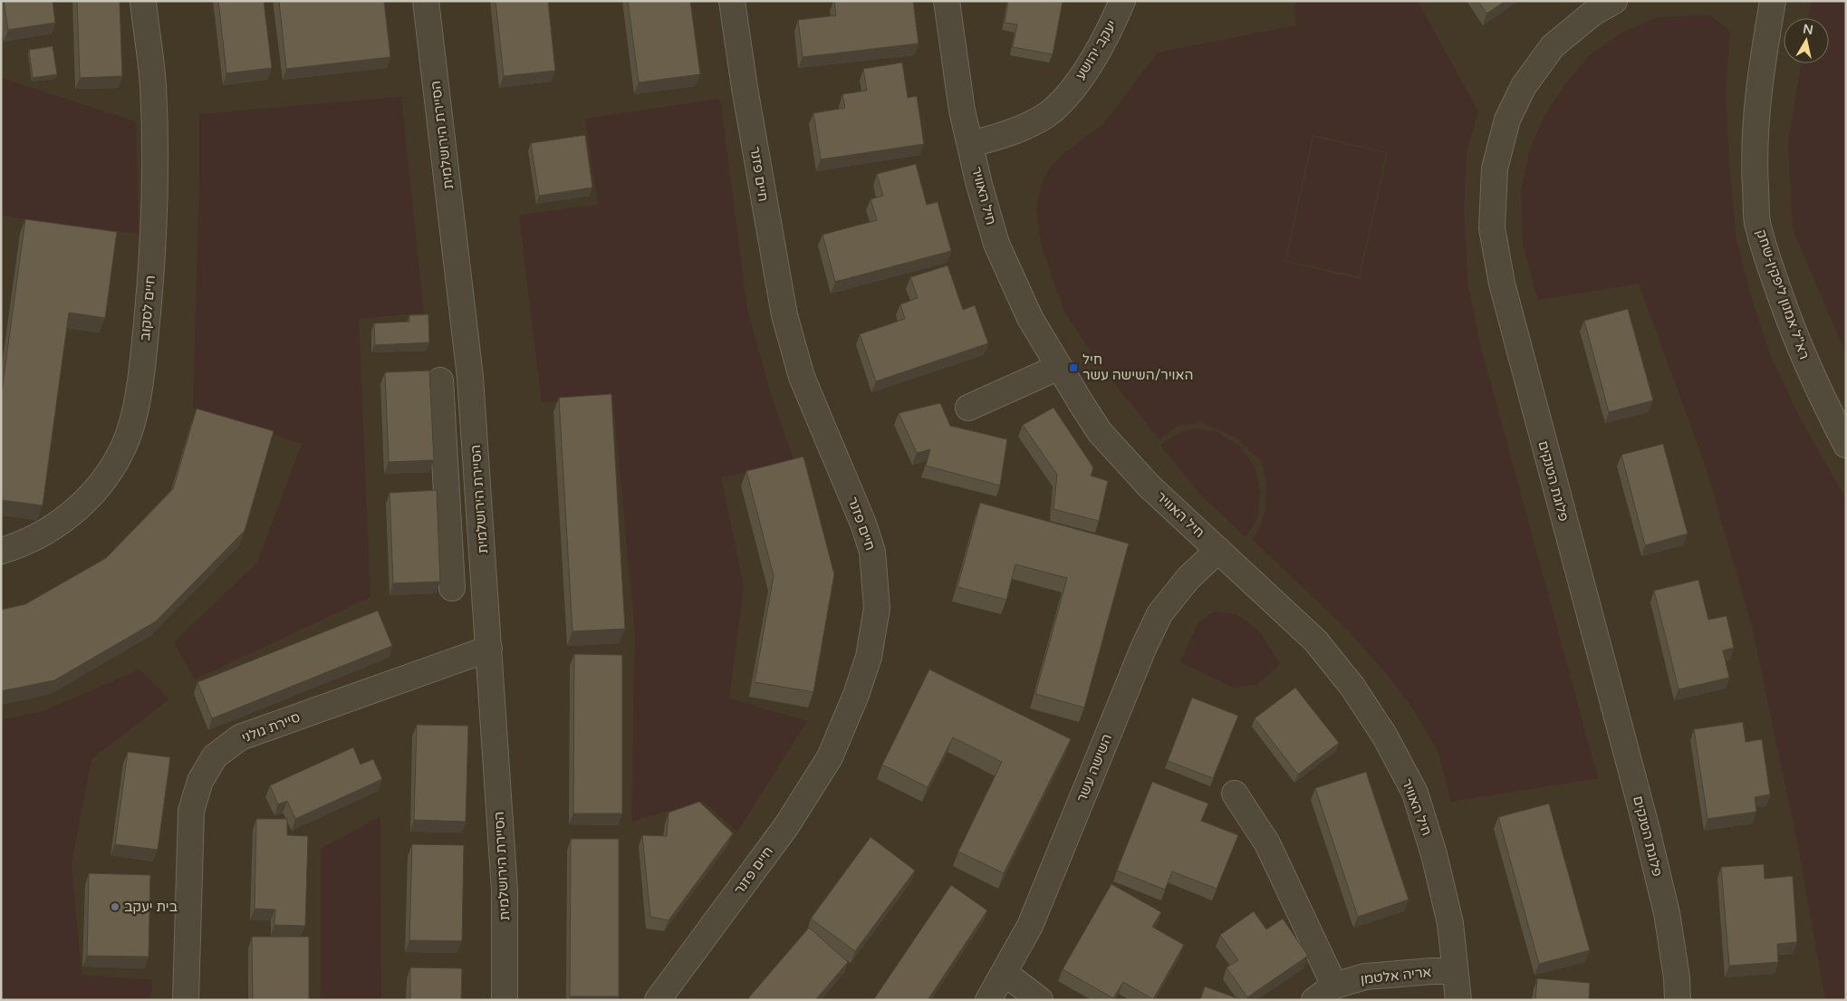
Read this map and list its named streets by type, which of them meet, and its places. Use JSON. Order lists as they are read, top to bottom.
{
  "streets": {
    "street": [
      "יעקב יהושע",
      "הסיירת הירושלמית",
      "חיים פזנר",
      "חיל האוויר",
      "רא\"ל אמנון ליפקין-שחק",
      "חיים לסקוב",
      "פלוגת הטנקים",
      "סיירת גולני",
      "השישה עשר",
      "אריה אלטמן"
    ]
  },
  "crossings": [
    ["יעקב יהושע", "חיל האוויר"],
    ["הסיירת הירושלמית", "סיירת גולני"],
    ["חיל האוויר", "השישה עשר"],
    ["חיל האוויר", "אריה אלטמן"]
  ],
  "places": {
    "transit": ["חיל האויר/השישה עשר"],
    "other": ["בית יעקב"]
  },
  "north": "top"
}
